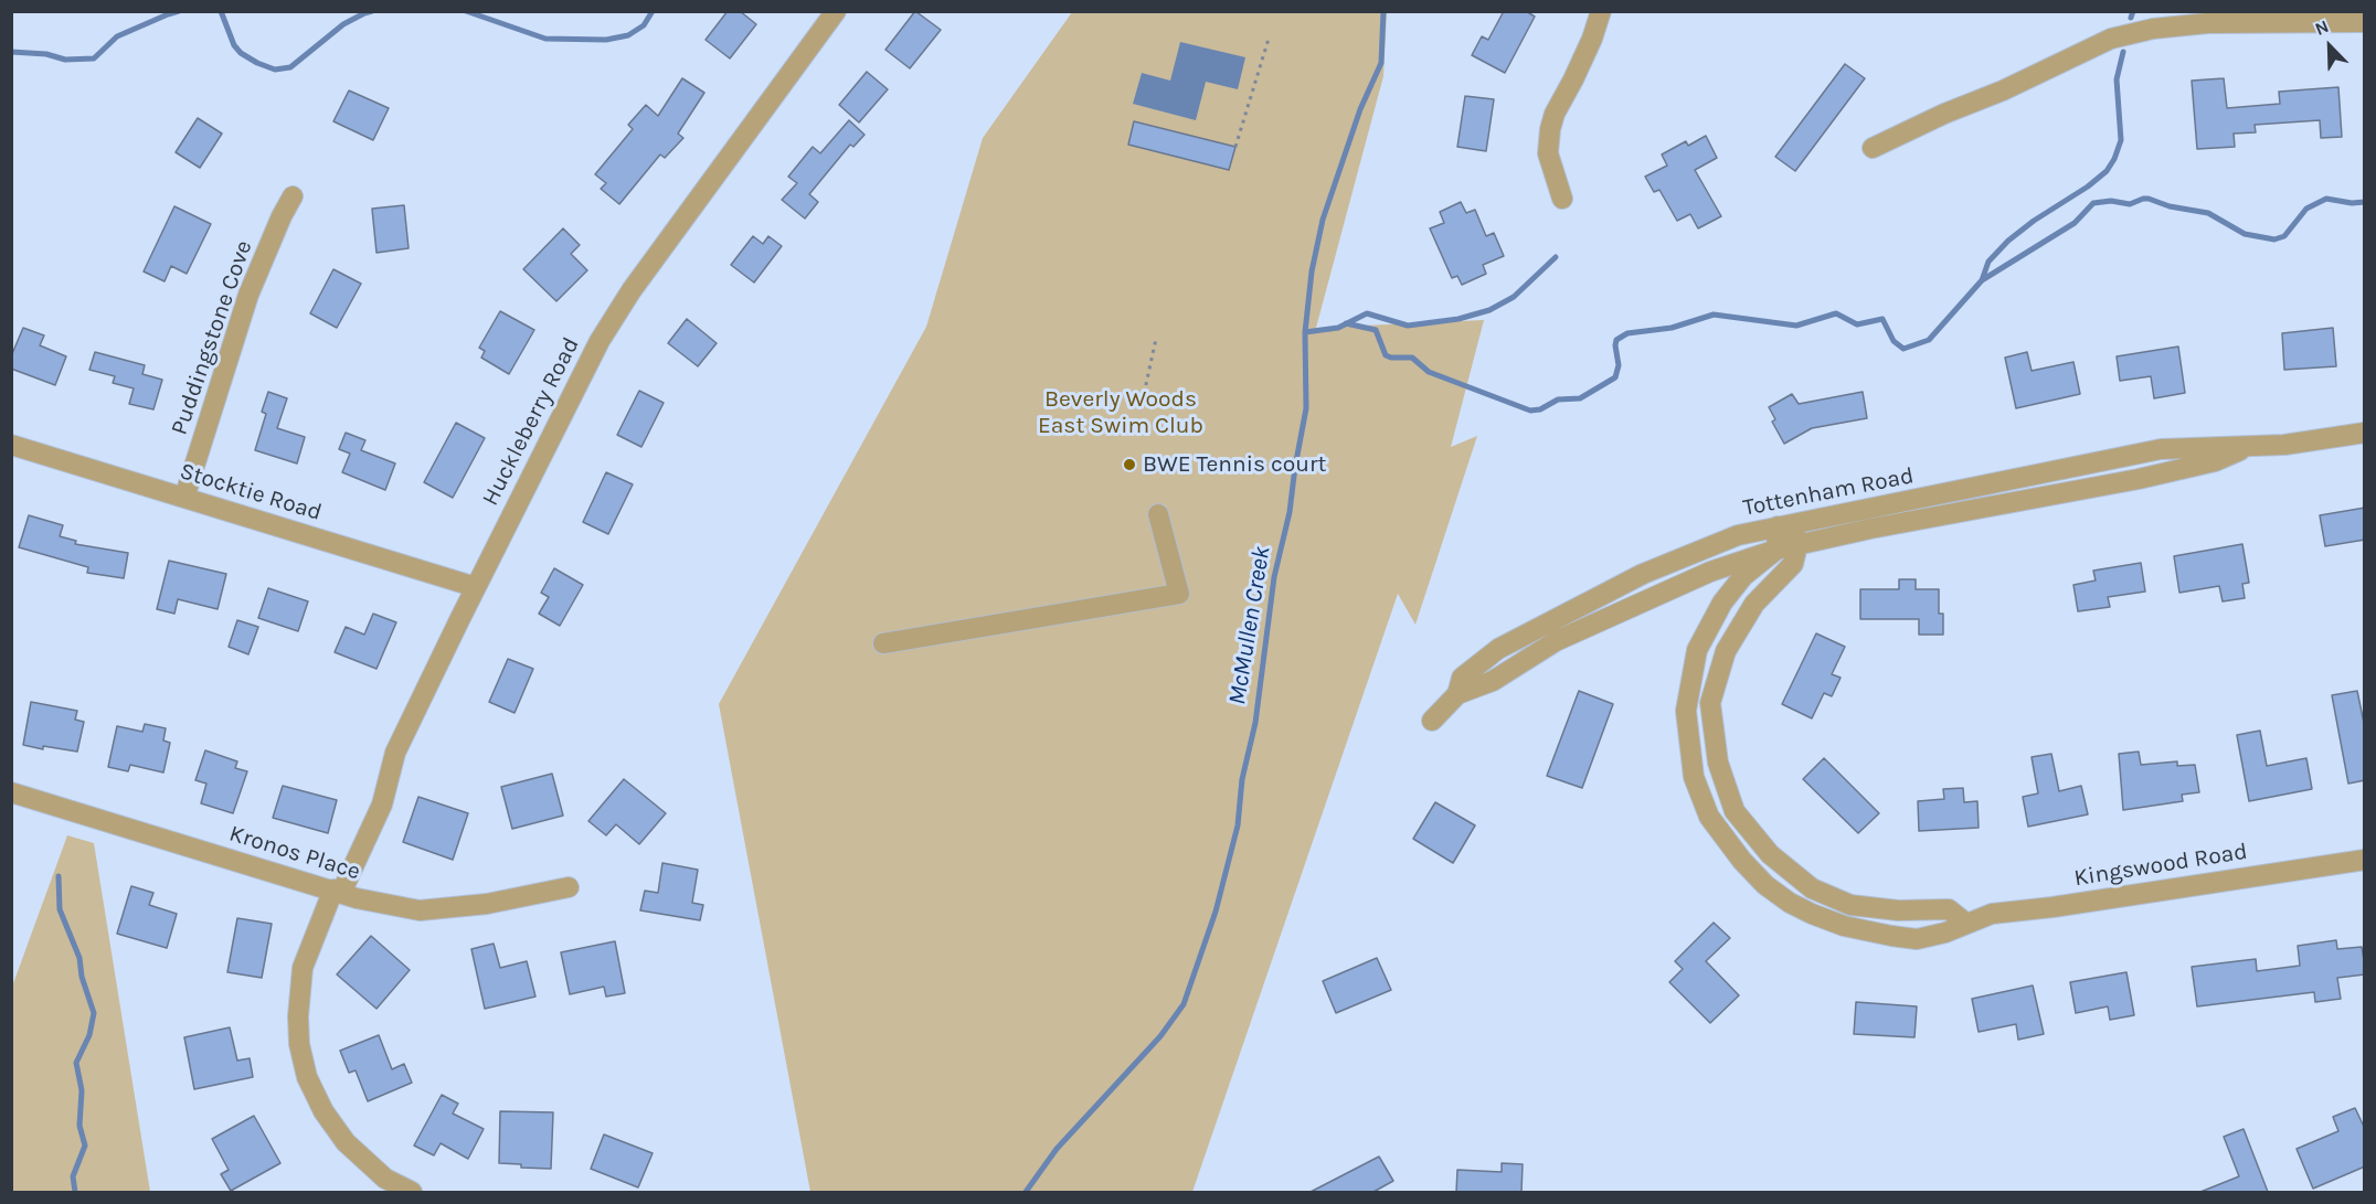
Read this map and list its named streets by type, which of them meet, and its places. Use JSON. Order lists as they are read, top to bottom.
{
  "streets": {
    "street": [
      "Puddingstone Cove",
      "Huckleberry Road",
      "Stocktie Road",
      "Tottenham Road",
      "Kronos Place",
      "Kingswood Road"
    ]
  },
  "crossings": [
    ["Puddingstone Cove", "Stocktie Road"],
    ["Huckleberry Road", "Stocktie Road"],
    ["Huckleberry Road", "Kronos Place"],
    ["Tottenham Road", "Kingswood Road"]
  ],
  "water": ["McMullen Creek"],
  "parks": ["Beverly Woods East Swim Club"],
  "places": ["BWE Tennis court"],
  "north": "top left"
}
